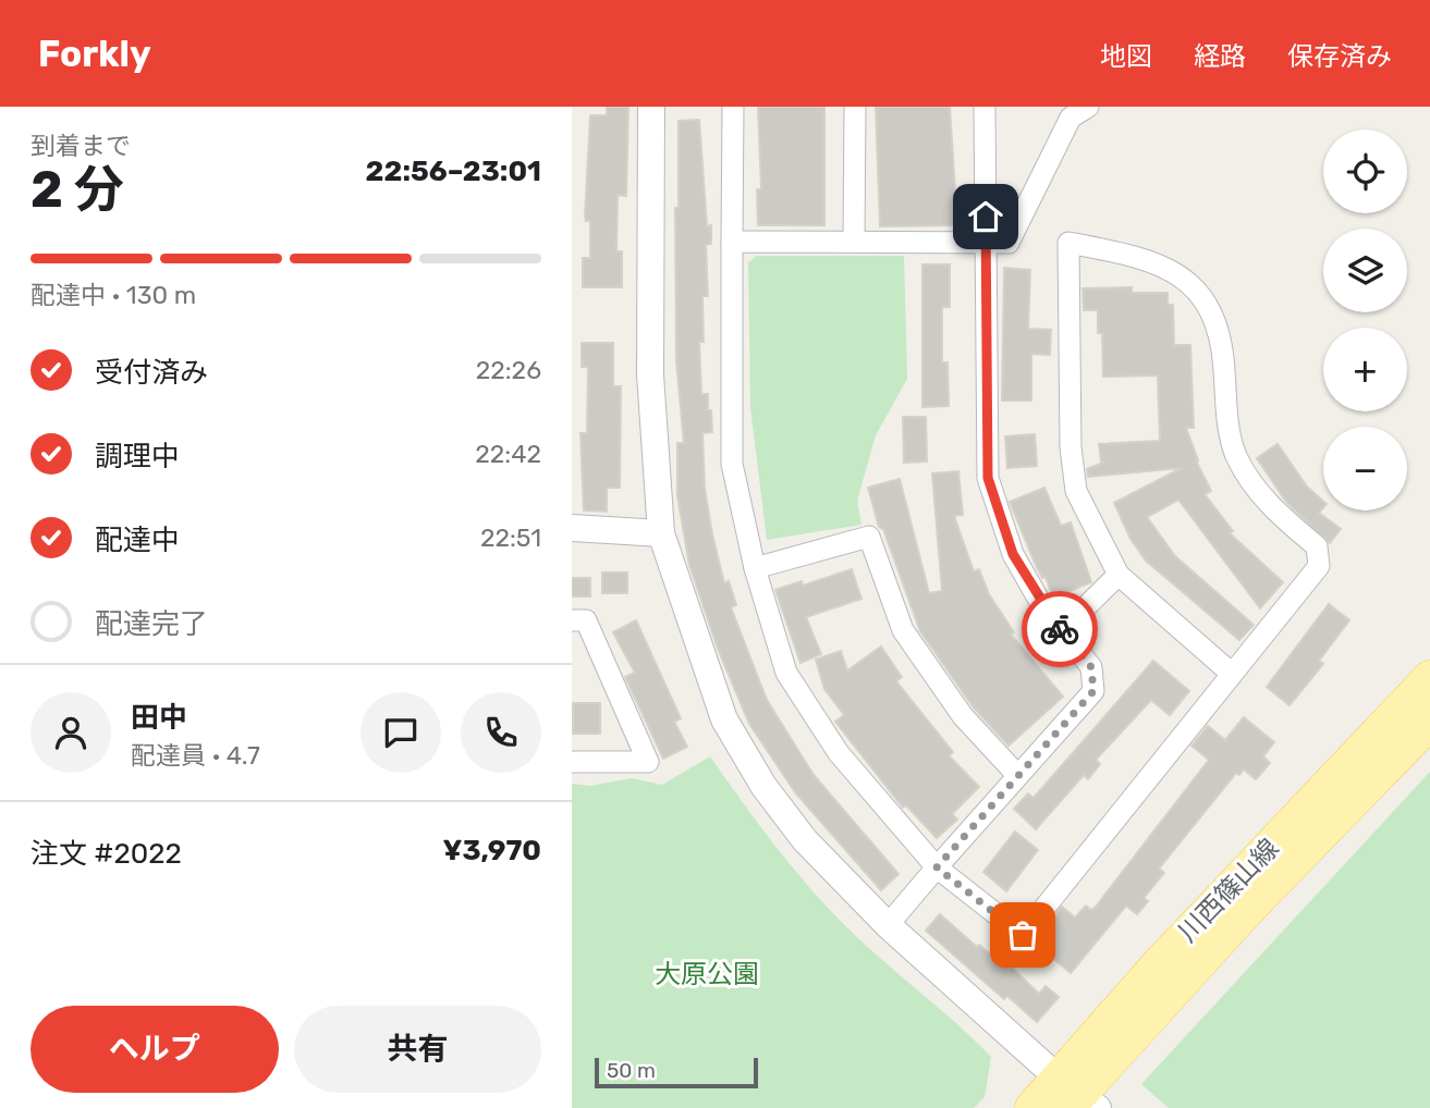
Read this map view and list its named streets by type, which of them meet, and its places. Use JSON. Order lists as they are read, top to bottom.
{
  "streets": {
    "main road": ["川西篠山線"]
  },
  "parks": ["大原公園"],
  "scale_bar": "50 m",
  "page": {
    "header": "Forkly",
    "nav": ["地図", "経路", "保存済み"],
    "heading": ["2 分", "到着まで", "22:56–23:01"],
    "panel": [
      "田中",
      "配達員 · 4.7",
      "注文 #2022",
      "¥3,970"
    ],
    "map_buttons": ["+", "−"],
    "bar": "配達中 · 130 m",
    "list": [
      ["受付済み", "22:26"],
      ["調理中", "22:42"],
      ["配達中", "22:51"],
      "配達完了"
    ],
    "buttons": ["ヘルプ", "共有"],
    "scale": "50 m"
  }
}
